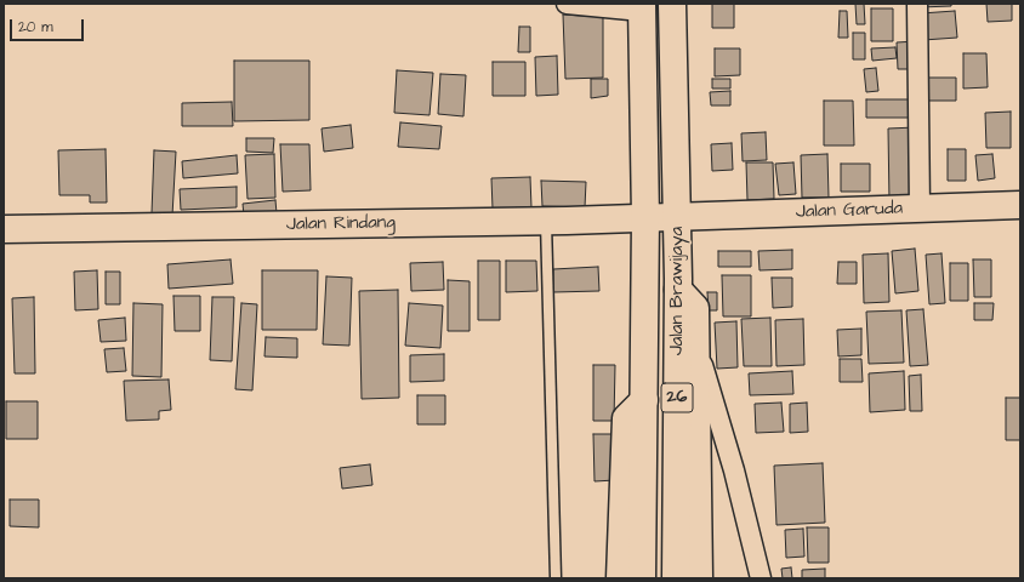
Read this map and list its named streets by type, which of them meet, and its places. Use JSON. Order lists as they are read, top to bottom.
{
  "streets": {
    "main road": [
      "Jalan Garuda",
      "Jalan Rindang",
      "Jalan Brawijaya",
      "26"
    ]
  },
  "crossings": [
    ["Jalan Garuda", "Jalan Rindang"],
    ["Jalan Garuda", "Jalan Brawijaya"],
    ["Jalan Rindang", "Jalan Brawijaya"]
  ],
  "scale_bar": "20 m"
}
